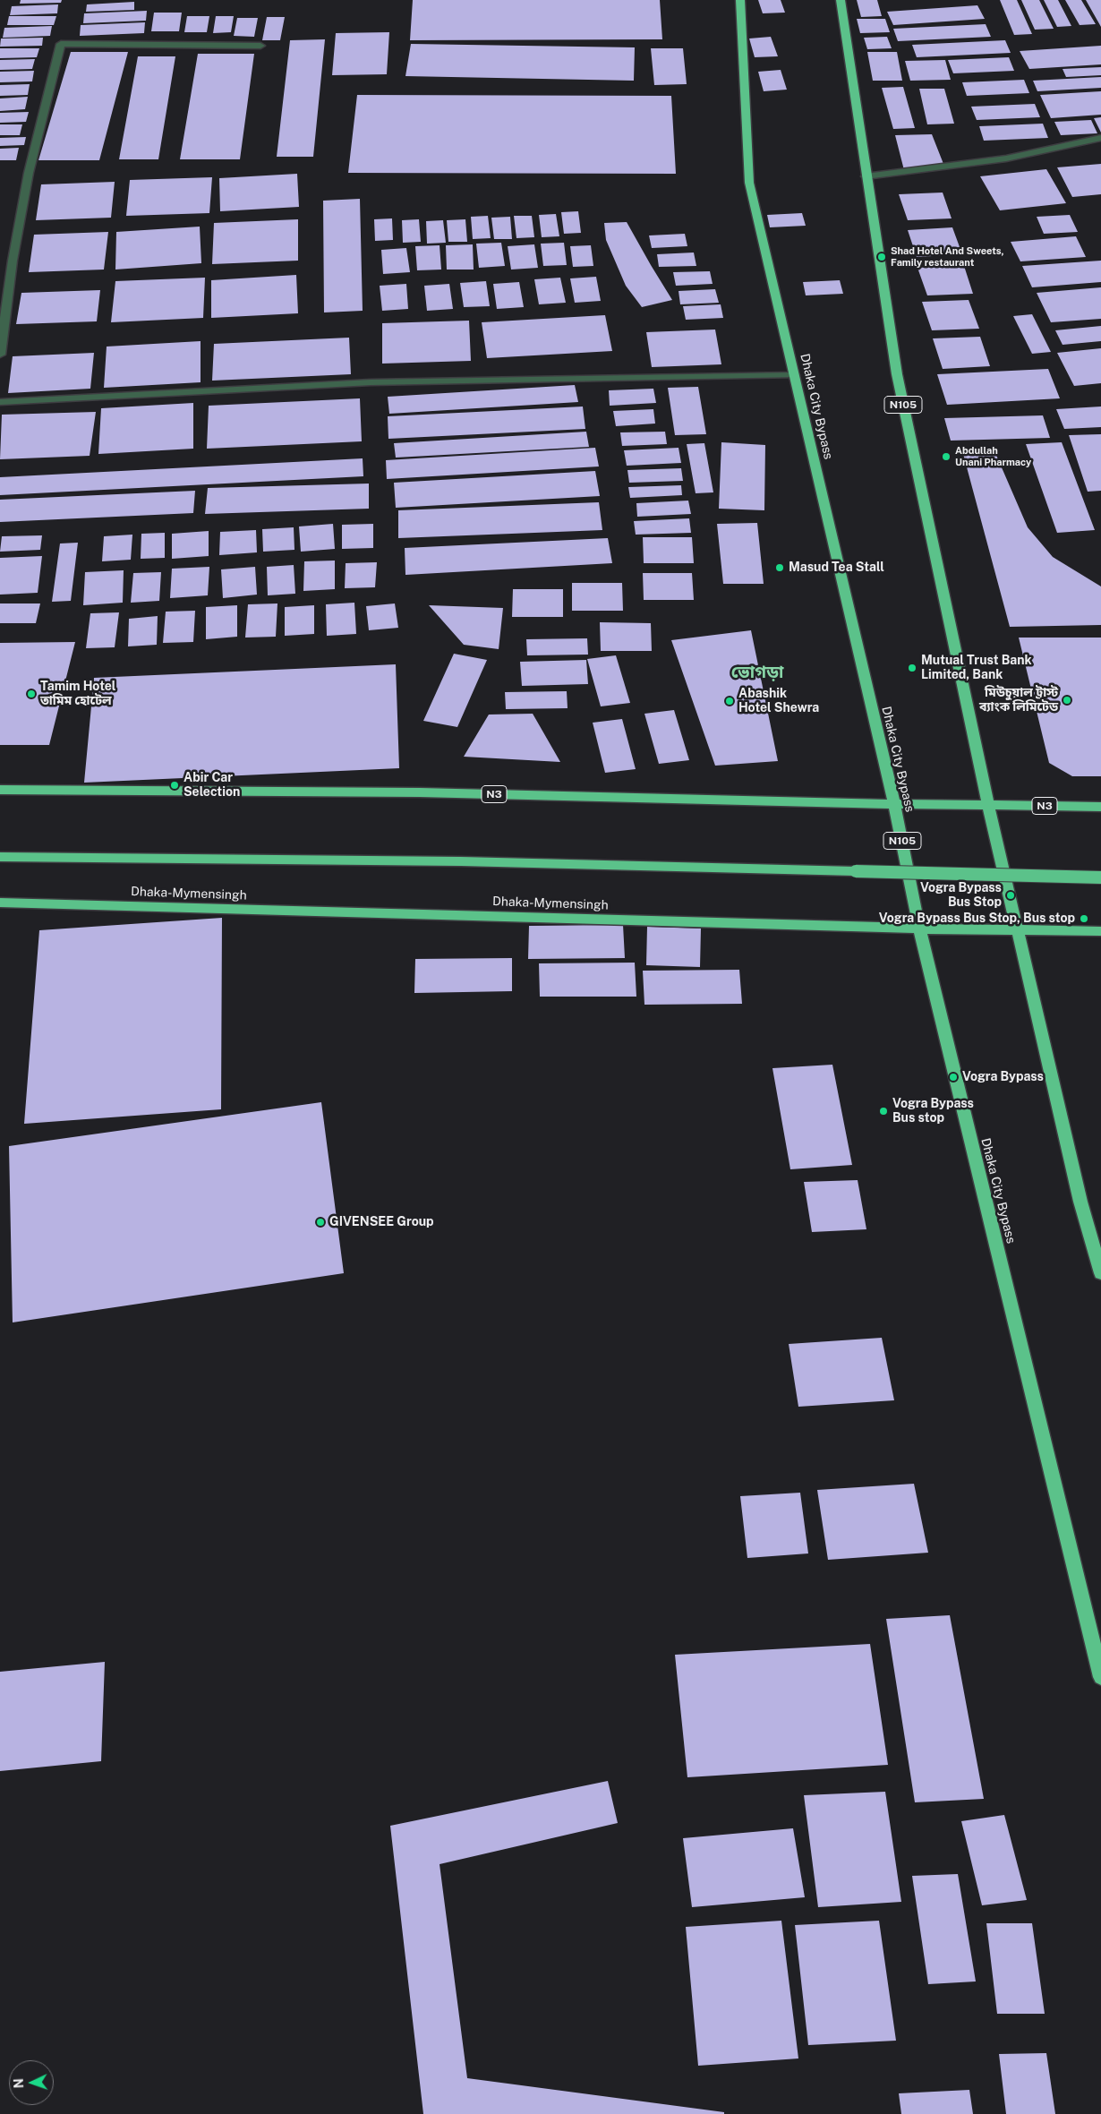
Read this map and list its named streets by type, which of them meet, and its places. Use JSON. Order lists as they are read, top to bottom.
{
  "streets": {
    "highway": [
      "N105",
      "Dhaka City Bypass",
      "N3",
      "Dhaka-Mymensingh"
    ]
  },
  "crossings": [
    ["N105", "N3"],
    ["Dhaka City Bypass", "N3"],
    ["Dhaka City Bypass", "Dhaka-Mymensingh"]
  ],
  "districts": ["ভোগড়া"],
  "places": [
    "Shad Hotel And Sweets, Family restaurant",
    "Abdullah Unani Pharmacy",
    "Masud Tea Stall",
    "Mutual Trust Bank Limited, Bank",
    "Tamim Hotel তামিম হোটেল",
    "মিউচুয়াল ট্রাস্ট ব্যাংক লিমিটেড",
    "Abashik Hotel Shewra",
    "Abir Car Selection",
    "Vogra Bypass Bus Stop",
    "Vogra Bypass Bus Stop, Bus stop",
    "Vogra Bypass",
    "Vogra Bypass Bus stop",
    "GIVENSEE Group"
  ],
  "north": "left"
}
